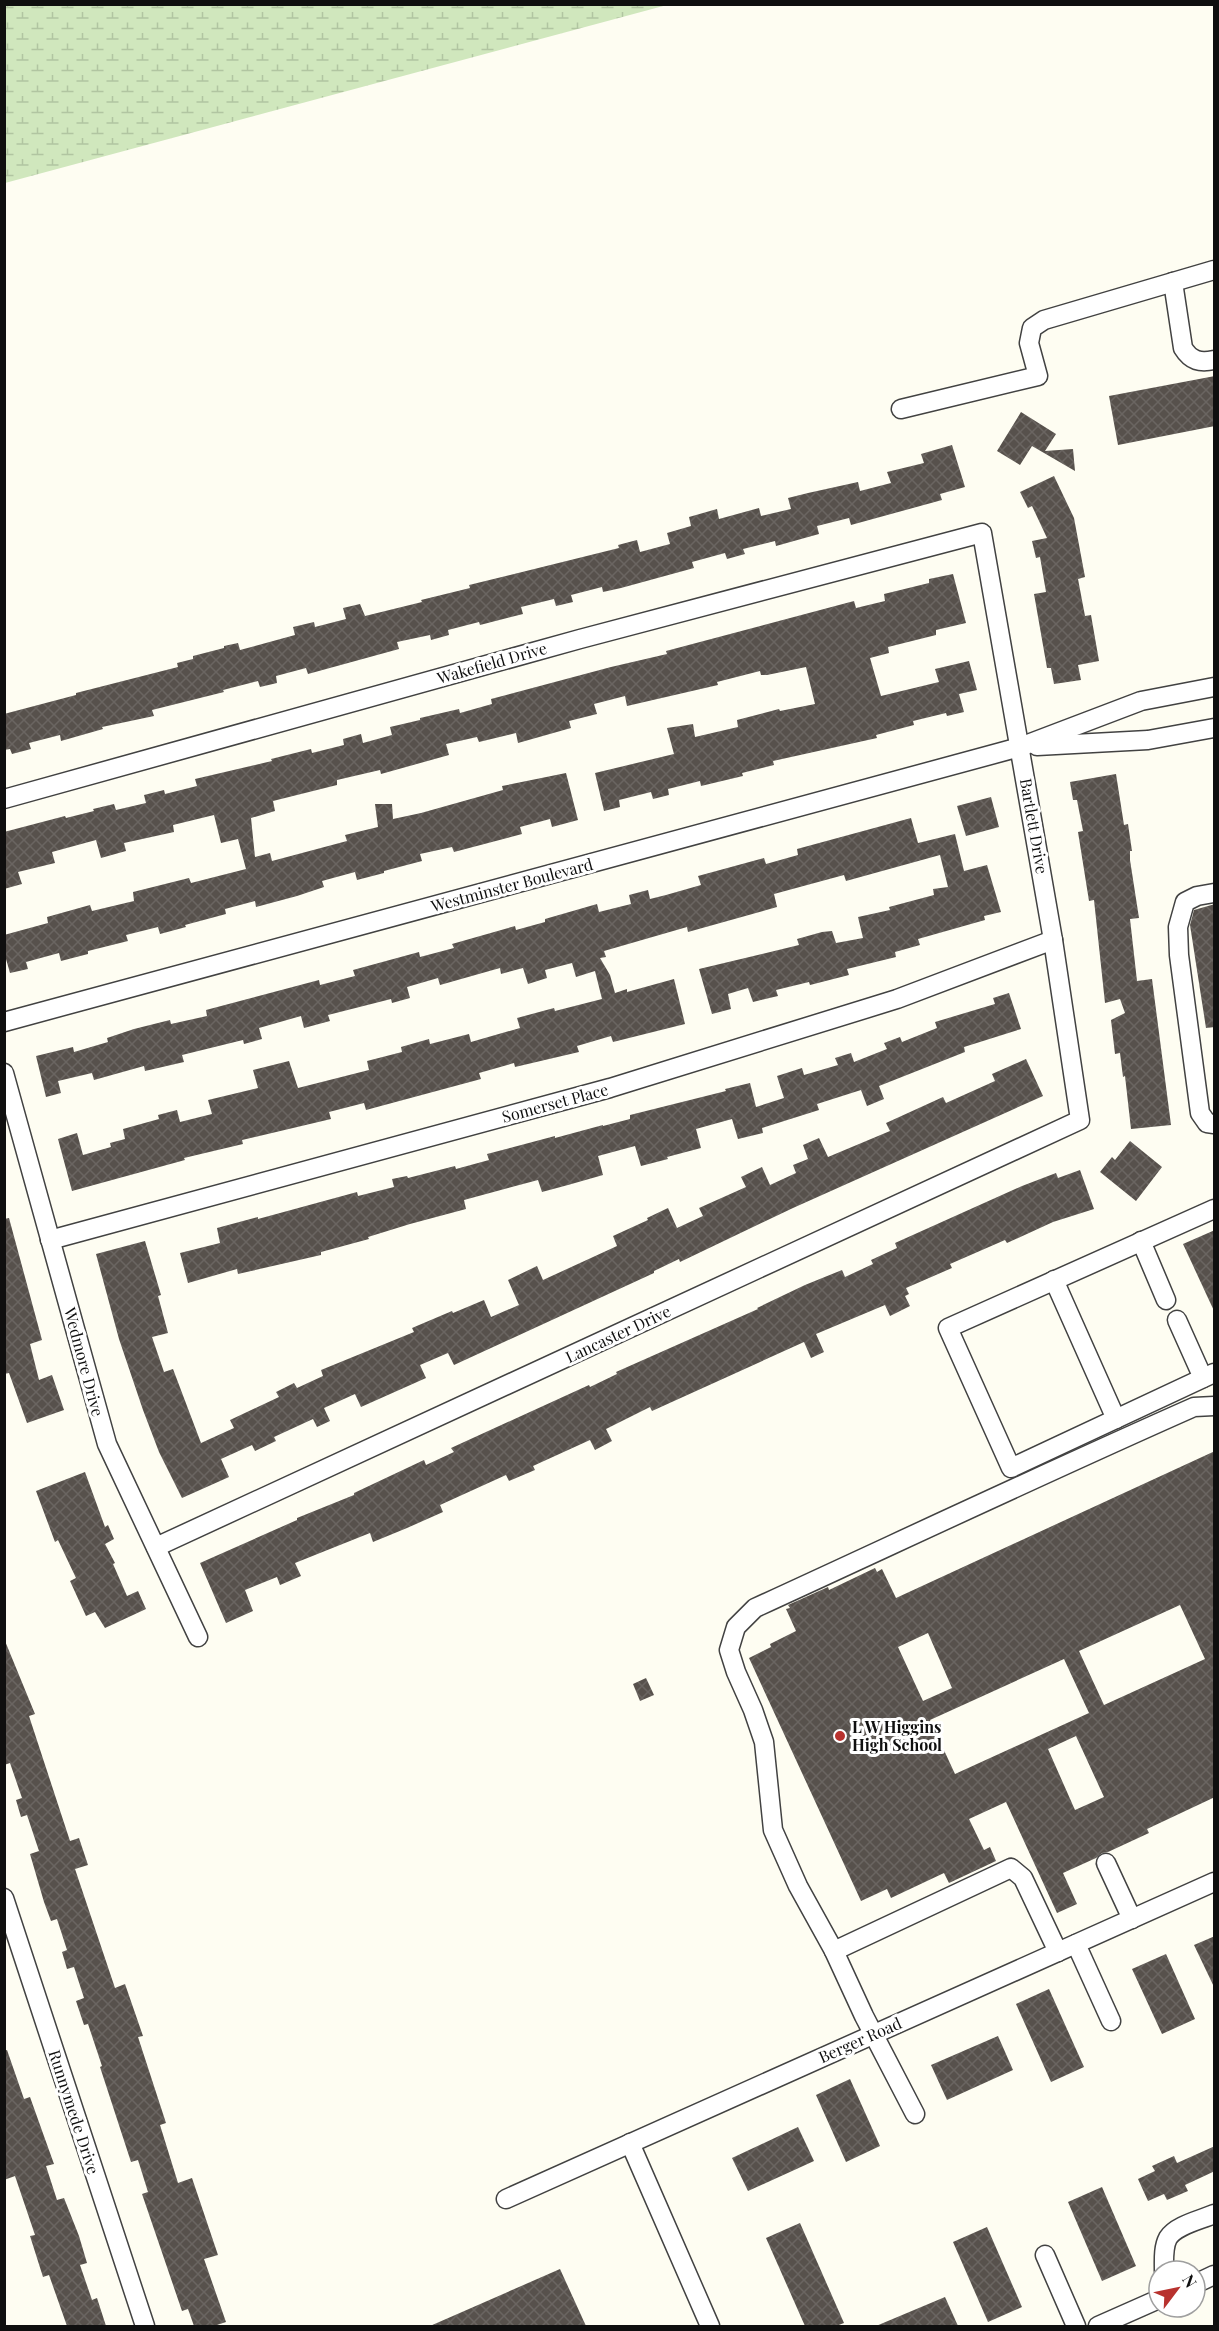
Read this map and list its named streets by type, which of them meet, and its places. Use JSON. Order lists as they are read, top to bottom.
{
  "streets": {
    "street": [
      "Wakefield Drive",
      "Bartlett Drive",
      "Westminster Boulevard",
      "Somerset Place",
      "Lancaster Drive",
      "Wedmore Drive",
      "Berger Road",
      "Runnymede Drive"
    ]
  },
  "crossings": [
    ["Wakefield Drive", "Bartlett Drive"],
    ["Bartlett Drive", "Westminster Boulevard"],
    ["Bartlett Drive", "Somerset Place"],
    ["Bartlett Drive", "Lancaster Drive"],
    ["Somerset Place", "Wedmore Drive"],
    ["Lancaster Drive", "Wedmore Drive"]
  ],
  "places": ["L W Higgins High School"],
  "north": "top right"
}
